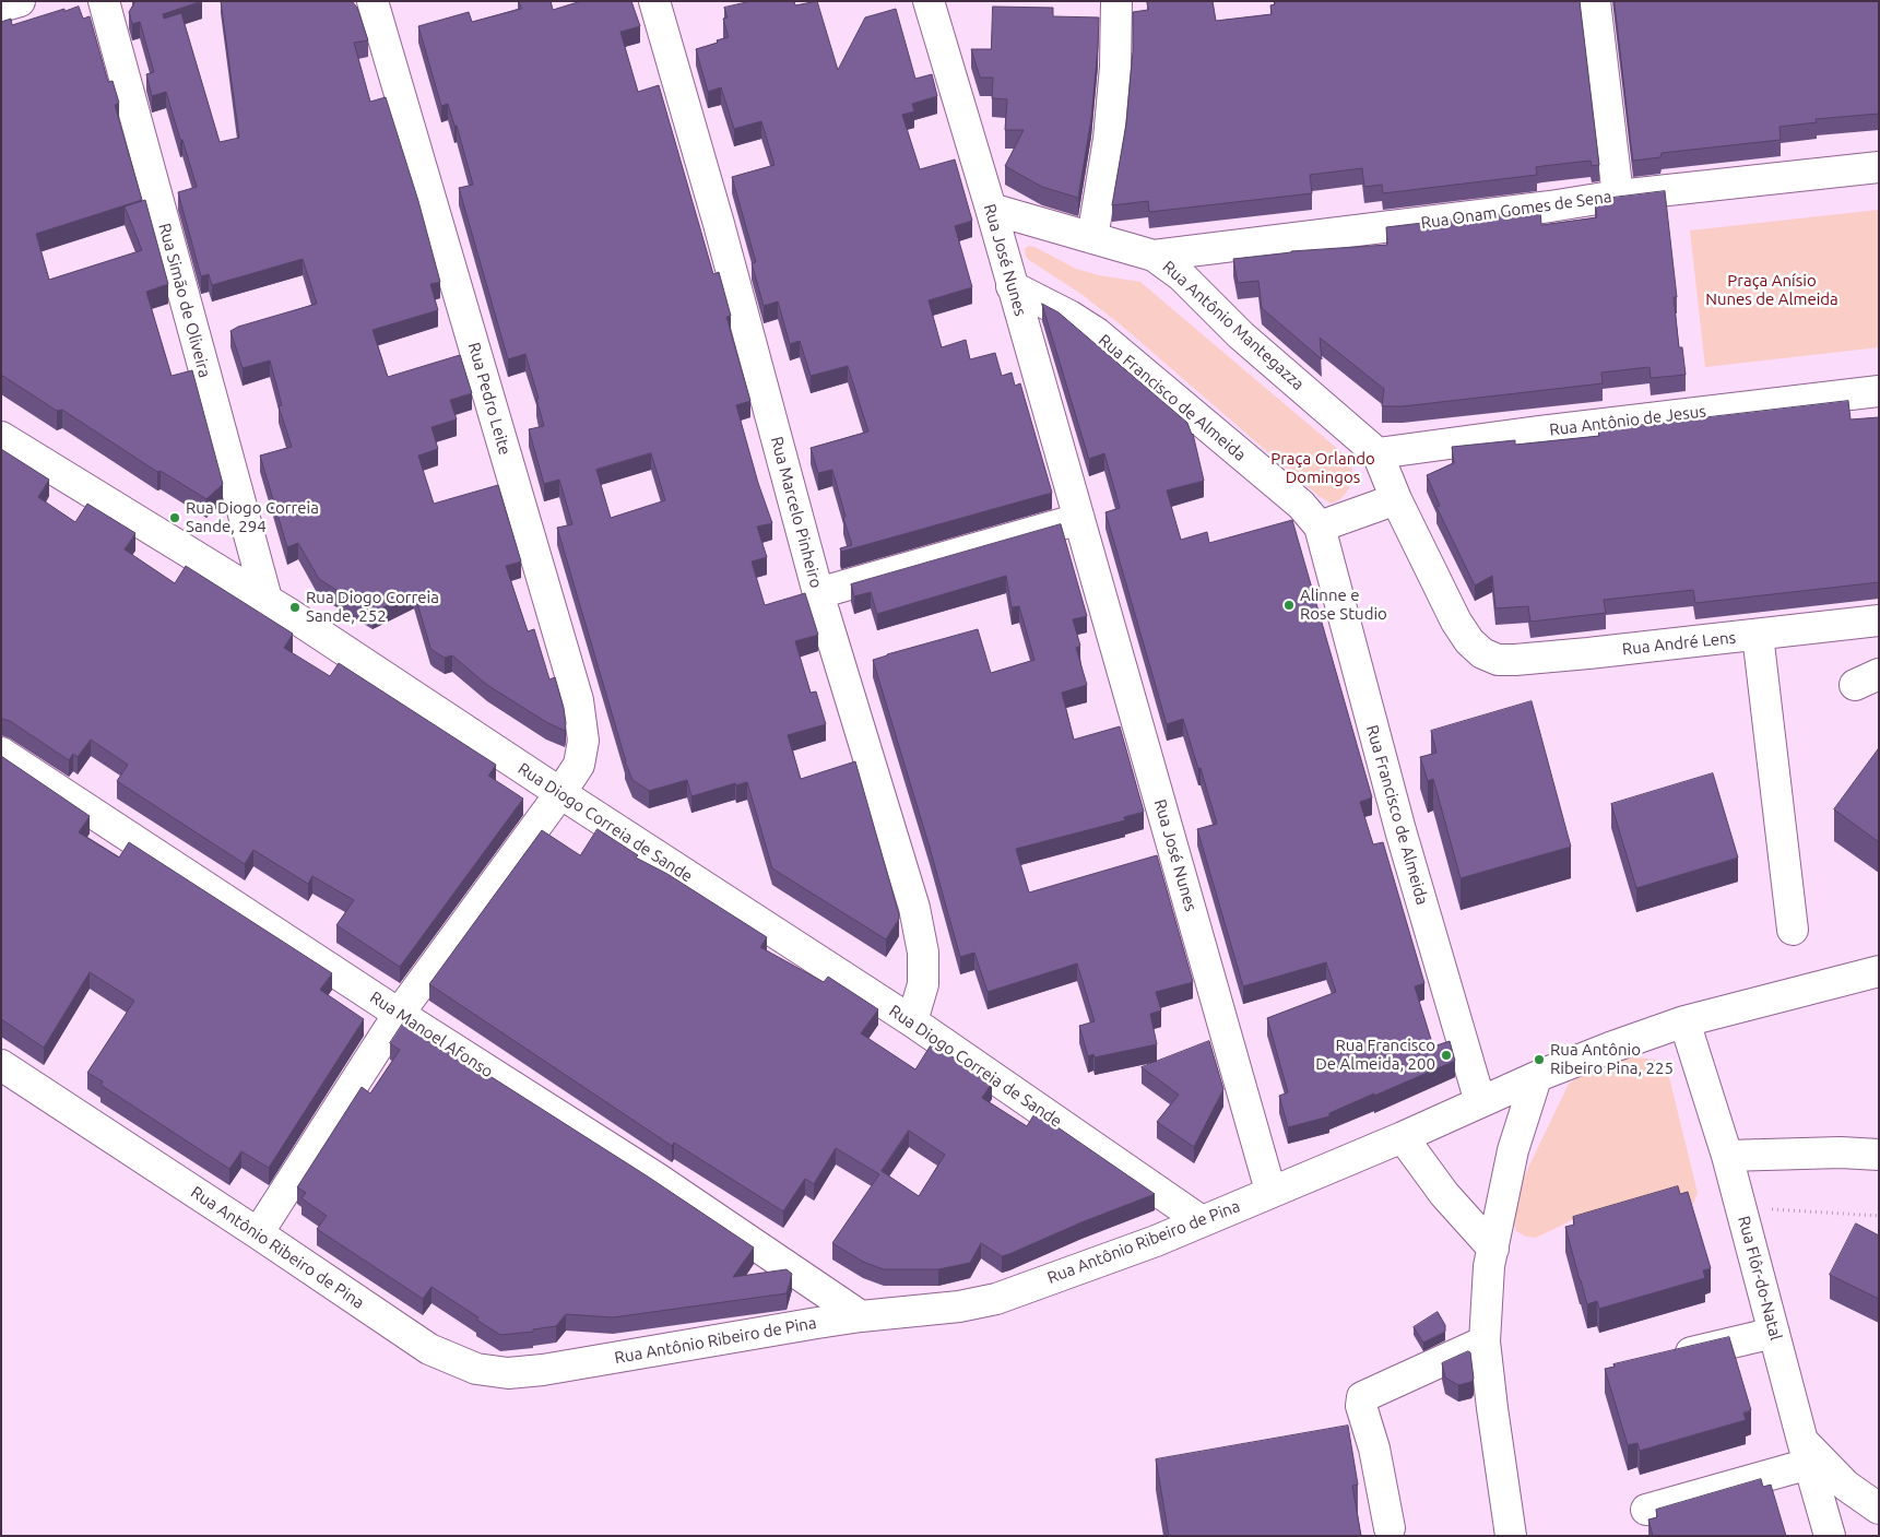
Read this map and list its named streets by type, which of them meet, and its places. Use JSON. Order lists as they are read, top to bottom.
{
  "streets": {
    "street": [
      "Rua Onam Gomes de Sena",
      "Rua José Nunes",
      "Rua Simão de Oliveira",
      "Rua Antônio Mantegazza",
      "Rua Francisco de Almeida",
      "Rua Pedro Leite",
      "Rua Antônio de Jesus",
      "Rua Marcelo Pinheiro",
      "Rua André Lens",
      "Rua Diogo Correia de Sande",
      "Rua Manoel Afonso",
      "Rua Antônio Ribeiro de Pina",
      "Rua Flôr-do-Natal"
    ]
  },
  "crossings": [
    ["Rua Onam Gomes de Sena", "Rua Antônio Mantegazza"],
    ["Rua José Nunes", "Rua Antônio Mantegazza"],
    ["Rua José Nunes", "Rua Francisco de Almeida"],
    ["Rua José Nunes", "Rua Antônio Ribeiro de Pina"],
    ["Rua Simão de Oliveira", "Rua Diogo Correia de Sande"],
    ["Rua Antônio Mantegazza", "Rua Antônio de Jesus"],
    ["Rua Antônio Mantegazza", "Rua André Lens"],
    ["Rua Francisco de Almeida", "Rua Antônio Ribeiro de Pina"],
    ["Rua Pedro Leite", "Rua Diogo Correia de Sande"],
    ["Rua Pedro Leite", "Rua Manoel Afonso"],
    ["Rua Pedro Leite", "Rua Antônio Ribeiro de Pina"],
    ["Rua Marcelo Pinheiro", "Rua Diogo Correia de Sande"],
    ["Rua Diogo Correia de Sande", "Rua Antônio Ribeiro de Pina"],
    ["Rua Manoel Afonso", "Rua Antônio Ribeiro de Pina"],
    ["Rua Antônio Ribeiro de Pina", "Rua Flôr-do-Natal"]
  ],
  "parks": ["Praça Anísio Nunes de Almeida", "Praça Orlando Domingos"],
  "places": [
    "Rua Diogo Correia Sande, 294",
    "Alinne e Rose Studio",
    "Rua Diogo Correia Sande, 252",
    "Rua Francisco De Almeida, 200",
    "Rua Antônio Ribeiro Pina, 225"
  ]
}
